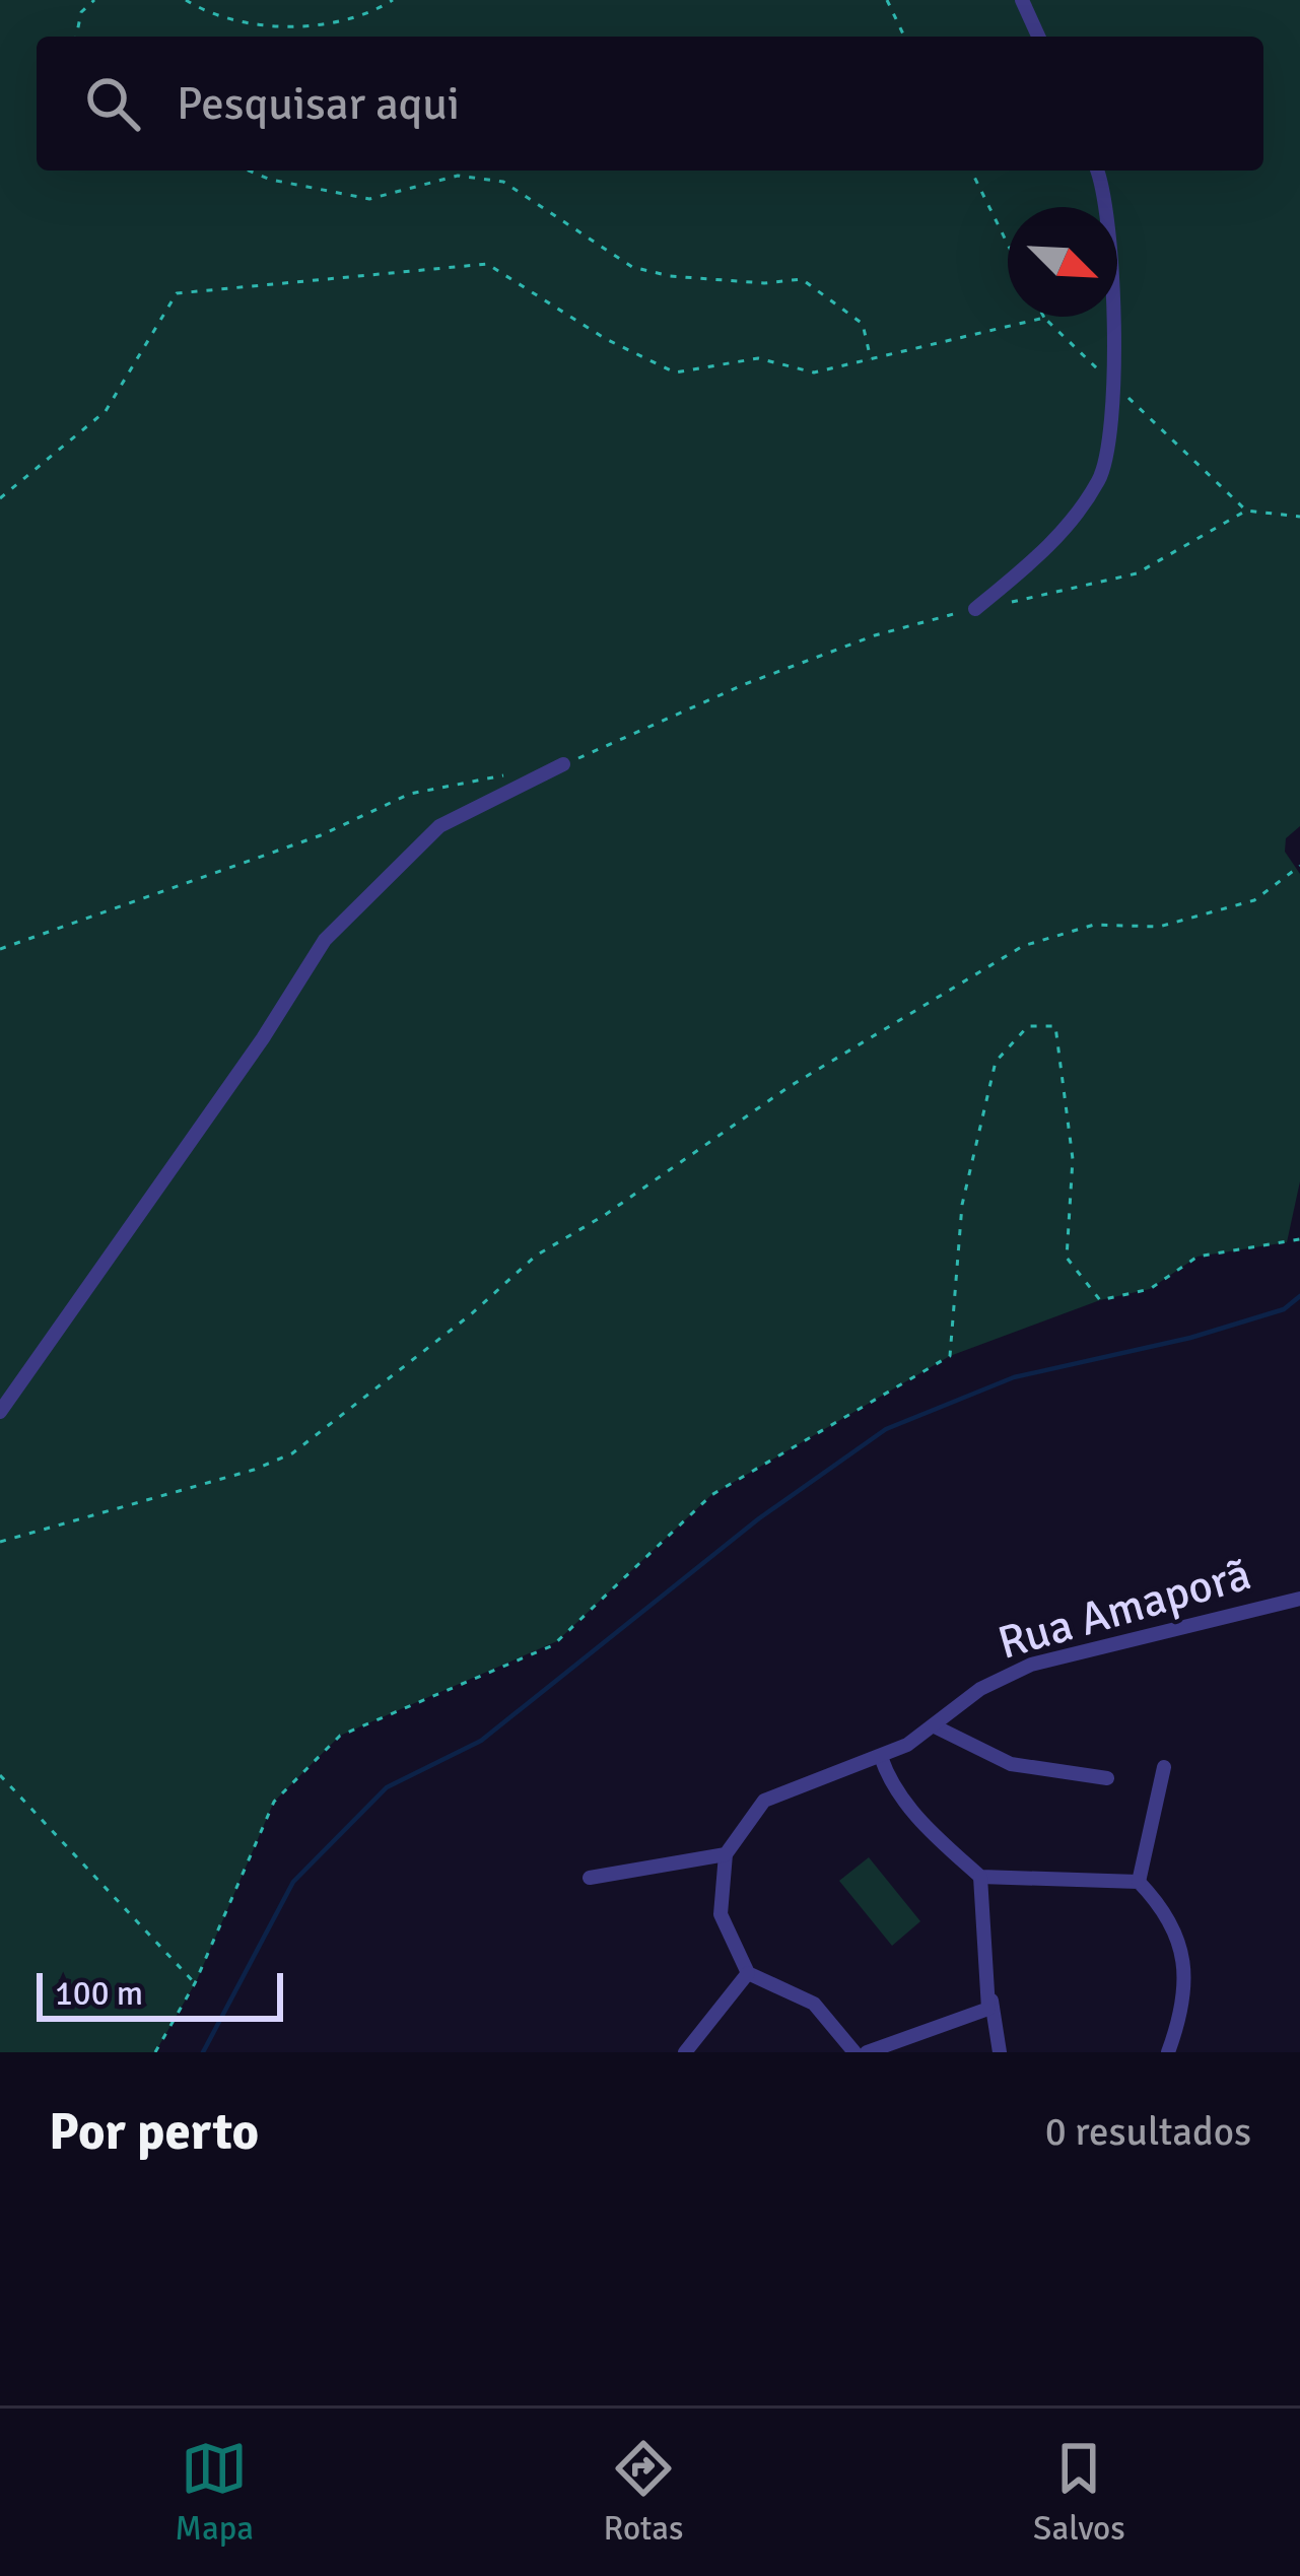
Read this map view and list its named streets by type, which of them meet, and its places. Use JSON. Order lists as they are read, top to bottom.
{
  "streets": {
    "street": ["Rua Amaporã"]
  },
  "scale_bar": "100 m",
  "north": "bottom right",
  "page": {
    "search": "Pesquisar aqui",
    "scale": "100 m",
    "heading": ["Por perto", "0 resultados"],
    "nav": ["Mapa", "Rotas", "Salvos"]
  }
}
